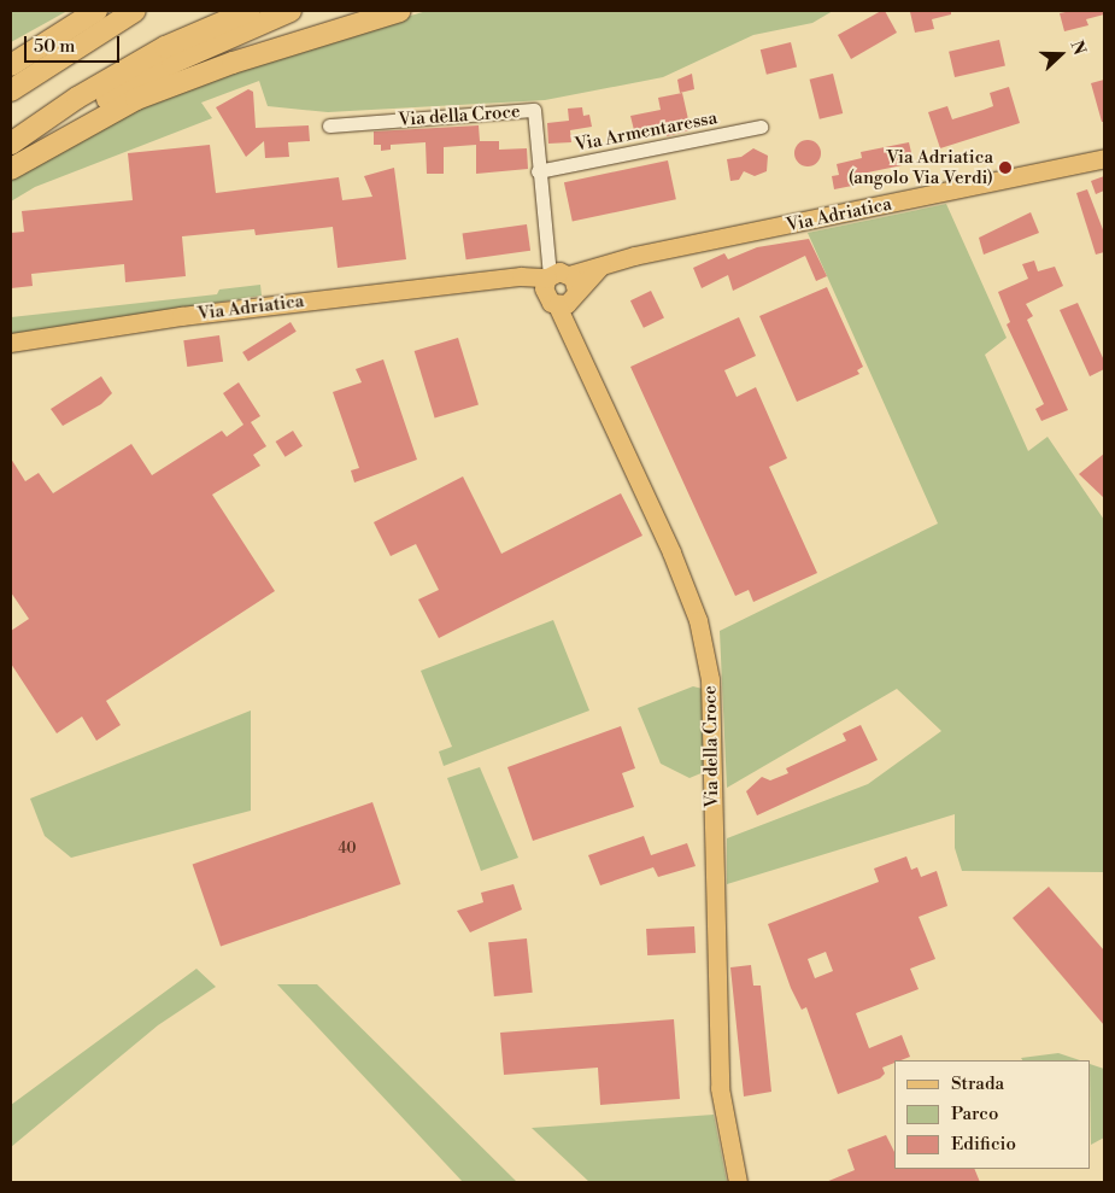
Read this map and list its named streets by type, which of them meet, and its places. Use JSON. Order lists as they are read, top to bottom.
{
  "streets": {
    "main road": ["Via della Croce", "Via Adriatica"],
    "street": ["Via Armentaressa"]
  },
  "crossings": [
    ["Via della Croce", "Via Armentaressa"],
    ["Via della Croce", "Via Adriatica"]
  ],
  "places": ["Via Adriatica (angolo Via Verdi)"],
  "house_numbers": ["40"],
  "legend": ["Strada", "Parco", "Edificio"],
  "scale_bar": "50 m",
  "north": "right"
}
